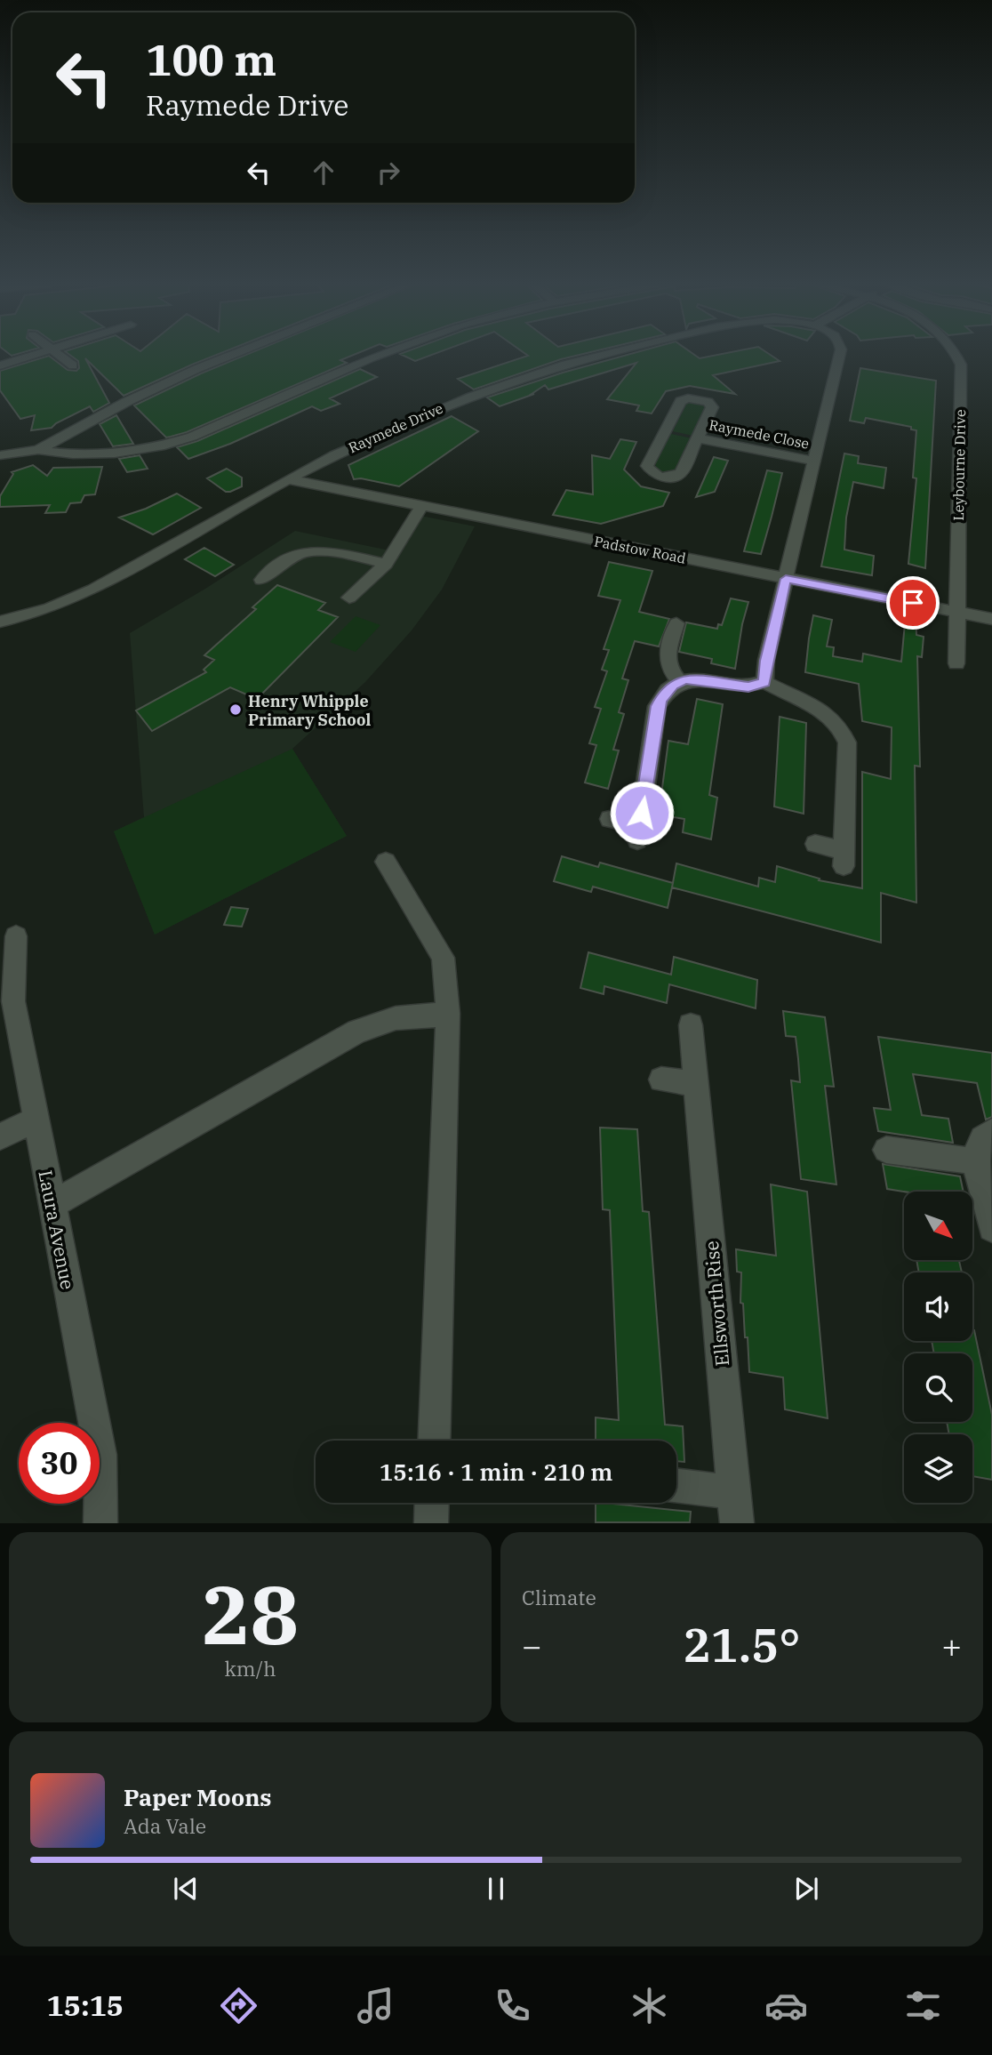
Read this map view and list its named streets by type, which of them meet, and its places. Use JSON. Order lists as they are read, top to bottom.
{
  "streets": {
    "street": [
      "Raymede Drive",
      "Raymede Close",
      "Leybourne Drive",
      "Padstow Road",
      "Laura Avenue",
      "Ellsworth Rise"
    ]
  },
  "crossings": [
    ["Raymede Drive", "Raymede Close"],
    ["Raymede Drive", "Padstow Road"],
    ["Leybourne Drive", "Padstow Road"]
  ],
  "places": ["Henry Whipple Primary School"],
  "north": "bottom right",
  "page": {
    "turn": ["100 m", "Raymede Drive"],
    "limit": "30",
    "trip": "15:16 · 1 min · 210 m",
    "tile": [
      ["28", "km/h"],
      "Climate"
    ],
    "heat": ["−", "21.5°", "+"],
    "song": ["Paper Moons", "Ada Vale"],
    "tabs": "15:15"
  }
}
